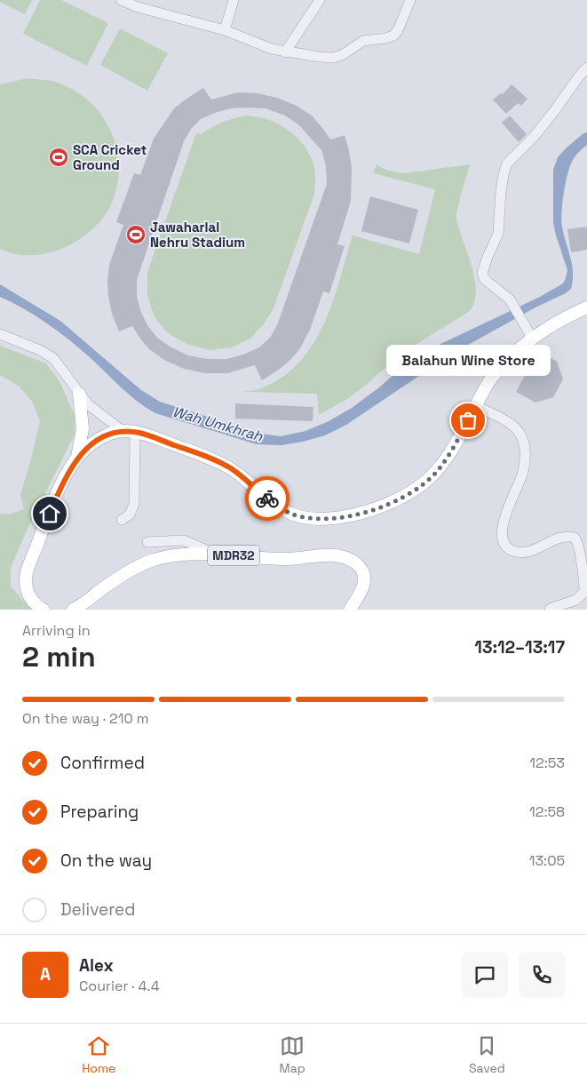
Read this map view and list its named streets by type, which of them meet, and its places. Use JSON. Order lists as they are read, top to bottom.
{
  "streets": {
    "main road": ["MDR32"]
  },
  "water": ["Wah Umkhrah"],
  "places": {
    "sports": ["SCA Cricket Ground", "Jawaharlal Nehru Stadium"],
    "other": ["Balahun Wine Store"]
  },
  "page": {
    "bubble": "Balahun Wine Store",
    "heading": ["2 min", "Arriving in", "13:12–13:17"],
    "panel": ["Alex", "Courier · 4.4"],
    "bar": "On the way · 210 m",
    "list": [
      ["Confirmed", "12:53"],
      ["Preparing", "12:58"],
      ["On the way", "13:05"],
      "Delivered"
    ],
    "round": "A",
    "tabs": ["Home", "Map", "Saved"]
  }
}
